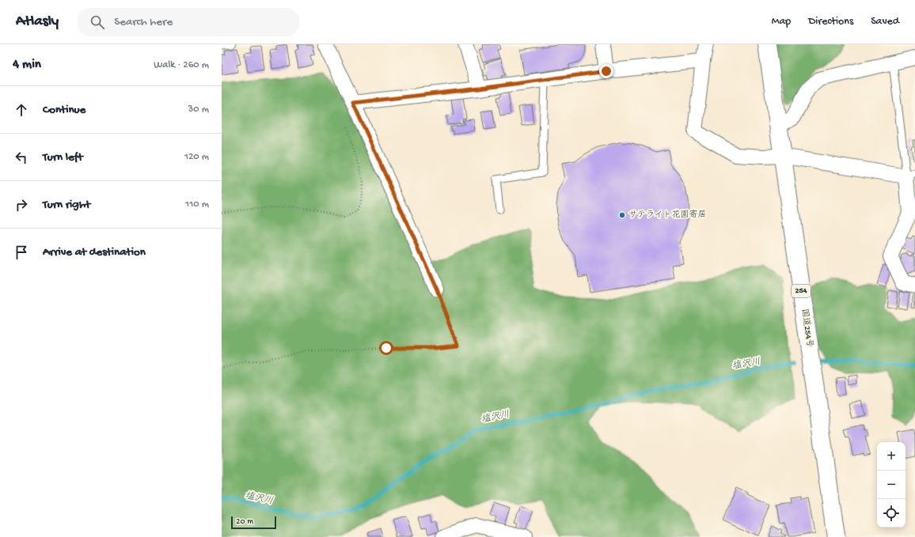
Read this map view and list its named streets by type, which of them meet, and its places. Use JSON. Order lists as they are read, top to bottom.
{
  "streets": {
    "highway": ["254", "国道254号"]
  },
  "water": ["塩沢川"],
  "places": ["サテライト花園寄居"],
  "scale_bar": "20 m",
  "page": {
    "header": "Atlasly",
    "search": "Search here",
    "nav": ["Map", "Directions", "Saved"],
    "heading": ["4 min", "Walk · 260 m"],
    "list": [
      ["Continue", "30 m"],
      ["Turn left", "120 m"],
      ["Turn right", "110 m"],
      "Arrive at destination"
    ],
    "map_buttons": ["+", "−"],
    "scale": "20 m"
  }
}
